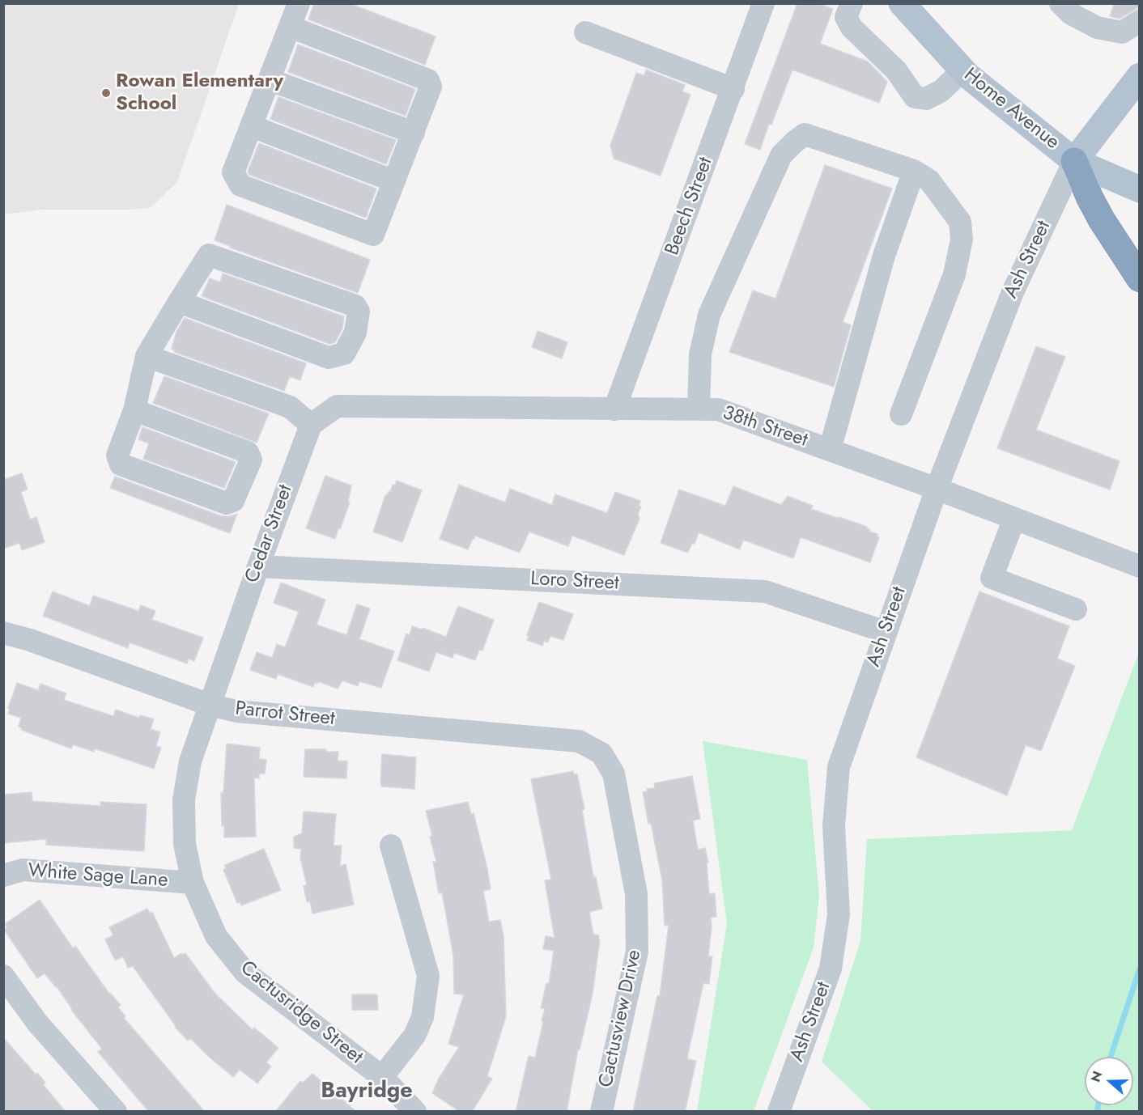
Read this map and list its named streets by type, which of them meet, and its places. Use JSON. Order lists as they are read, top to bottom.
{
  "streets": {
    "main road": ["Home Avenue"],
    "street": [
      "Beech Street",
      "Ash Street",
      "38th Street",
      "Cedar Street",
      "Loro Street",
      "Parrot Street",
      "White Sage Lane",
      "Cactusridge Street",
      "Cactusview Drive"
    ]
  },
  "crossings": [
    ["Home Avenue", "Ash Street"],
    ["Beech Street", "38th Street"],
    ["Ash Street", "38th Street"],
    ["Ash Street", "Loro Street"],
    ["38th Street", "Cedar Street"],
    ["Cedar Street", "Loro Street"],
    ["Cedar Street", "Parrot Street"],
    ["Cedar Street", "Cactusridge Street"],
    ["Parrot Street", "Cactusridge Street"],
    ["Parrot Street", "Cactusview Drive"],
    ["White Sage Lane", "Cactusridge Street"]
  ],
  "districts": ["Bayridge"],
  "places": ["Rowan Elementary School"],
  "north": "left"
}
